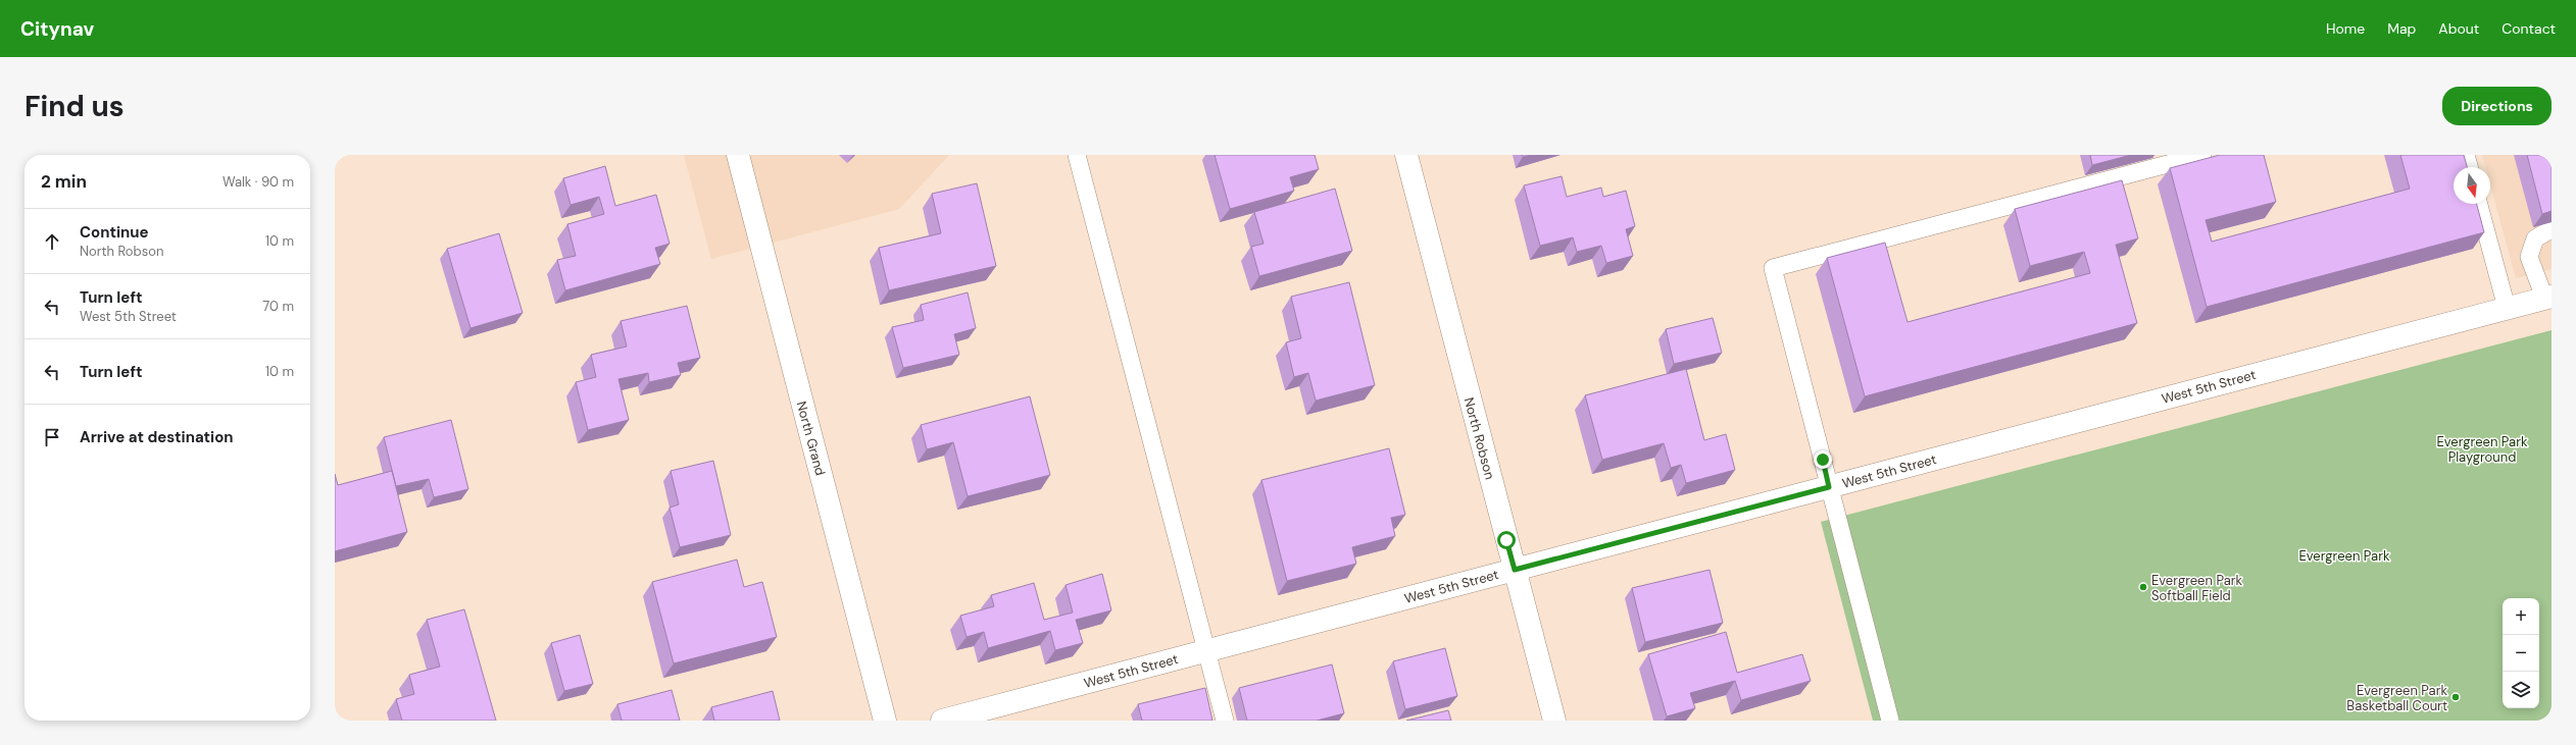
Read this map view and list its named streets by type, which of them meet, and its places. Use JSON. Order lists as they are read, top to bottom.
{
  "streets": {
    "street": ["West 5th Street", "North Grand", "North Robson"]
  },
  "crossings": [
    ["West 5th Street", "North Robson"]
  ],
  "parks": ["Evergreen Park Playground", "Evergreen Park"],
  "places": ["Evergreen Park Softball Field", "Evergreen Park Basketball Court"],
  "north": "bottom",
  "page": {
    "header": "Citynav",
    "nav": [
      "Home",
      "Map",
      "About",
      "Contact"
    ],
    "buttons": "Directions",
    "title": "Find us",
    "heading": ["2 min", "Walk · 90 m"],
    "list": [
      ["Continue", "North Robson", "10 m"],
      ["Turn left", "West 5th Street", "70 m"],
      ["Turn left", "10 m"],
      "Arrive at destination"
    ],
    "map_buttons": ["+", "−"]
  }
}
